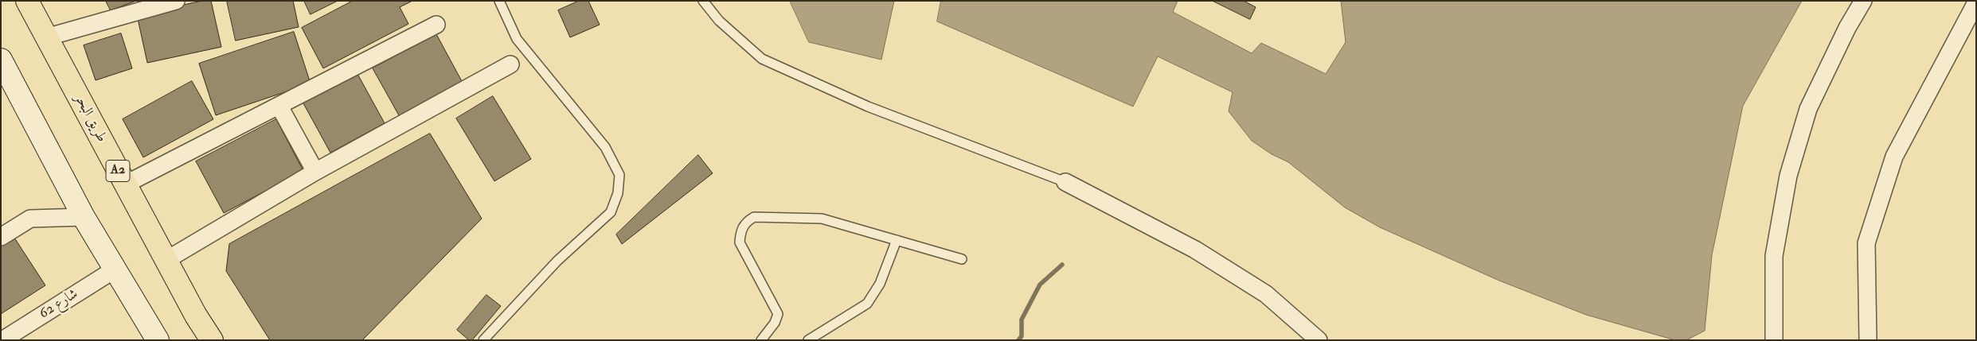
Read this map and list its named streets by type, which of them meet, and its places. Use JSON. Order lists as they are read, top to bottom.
{
  "streets": {
    "highway": ["طريق البحر", "A2"],
    "street": ["شارع 62"]
  }
}
